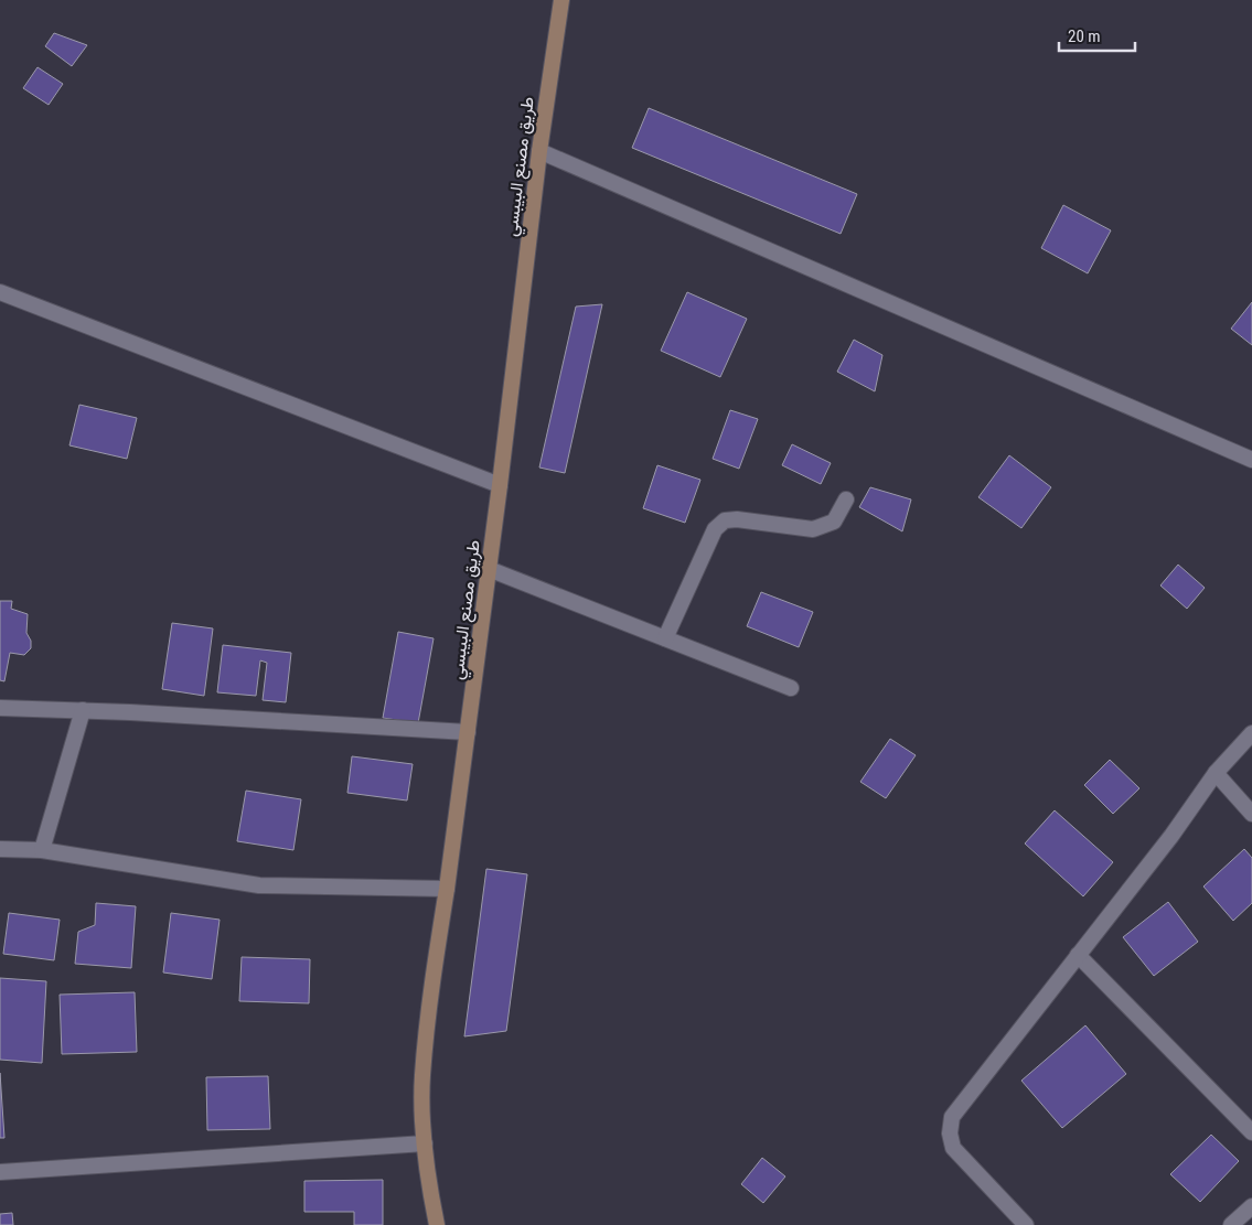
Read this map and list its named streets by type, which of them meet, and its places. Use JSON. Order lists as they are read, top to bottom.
{
  "streets": {
    "main road": ["طريق مصنع البيبسي"]
  },
  "scale_bar": "20 m"
}
